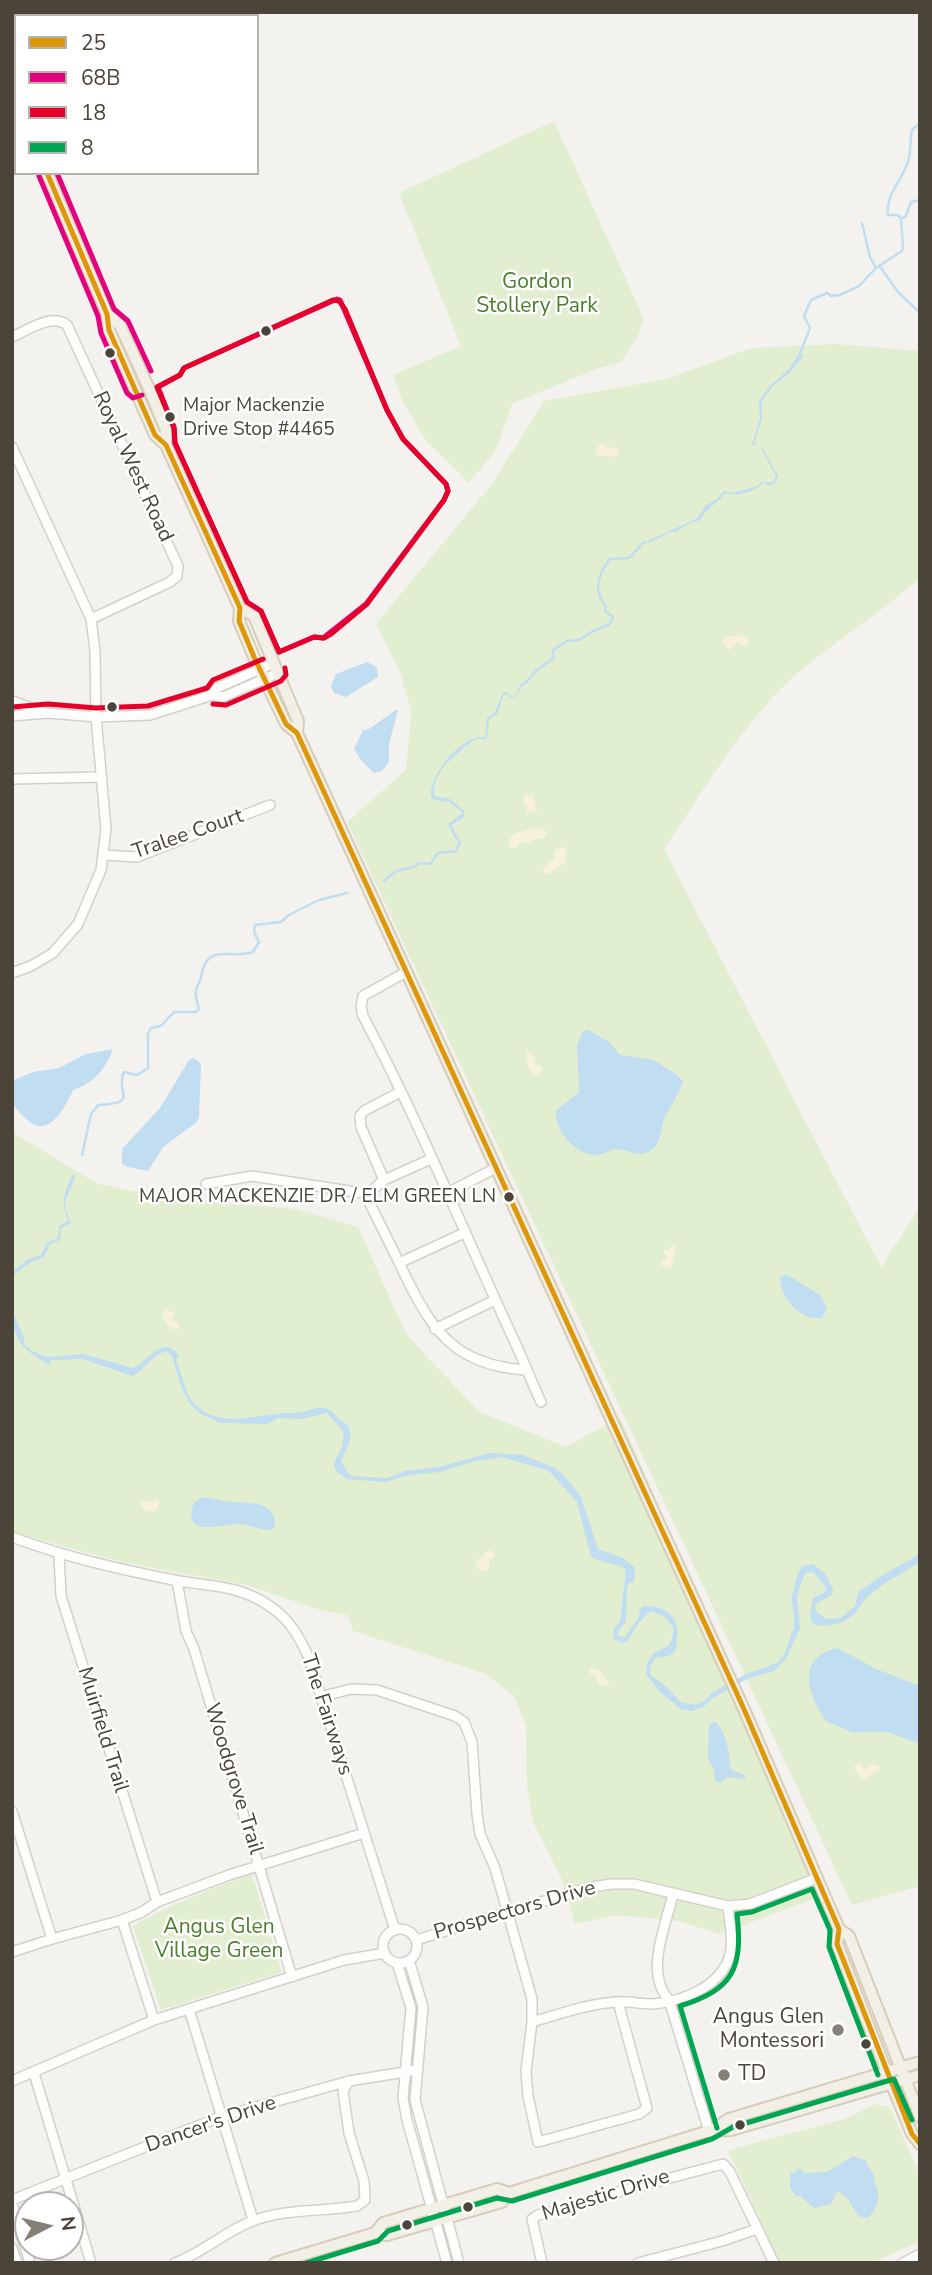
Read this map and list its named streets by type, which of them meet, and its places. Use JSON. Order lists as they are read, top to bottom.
{
  "streets": {
    "street": [
      "Royal West Road",
      "Tralee Court",
      "The Fairways",
      "Muirfield Trail",
      "Woodgrove Trail",
      "Prospectors Drive",
      "Dancer's Drive",
      "Majestic Drive"
    ]
  },
  "crossings": [
    ["The Fairways", "Muirfield Trail"],
    ["The Fairways", "Woodgrove Trail"],
    ["The Fairways", "Prospectors Drive"]
  ],
  "parks": ["Gordon Stollery Park", "Angus Glen Village Green"],
  "places": [
    "Major Mackenzie Drive Stop #4465",
    "MAJOR MACKENZIE DR / ELM GREEN LN",
    "Angus Glen Montessori",
    "TD"
  ],
  "lines": [
    "transit line 25",
    "transit line 68B",
    "transit line 18",
    "transit line 8"
  ],
  "legend": [
    "25",
    "68B",
    "18",
    "8"
  ],
  "north": "right"
}
